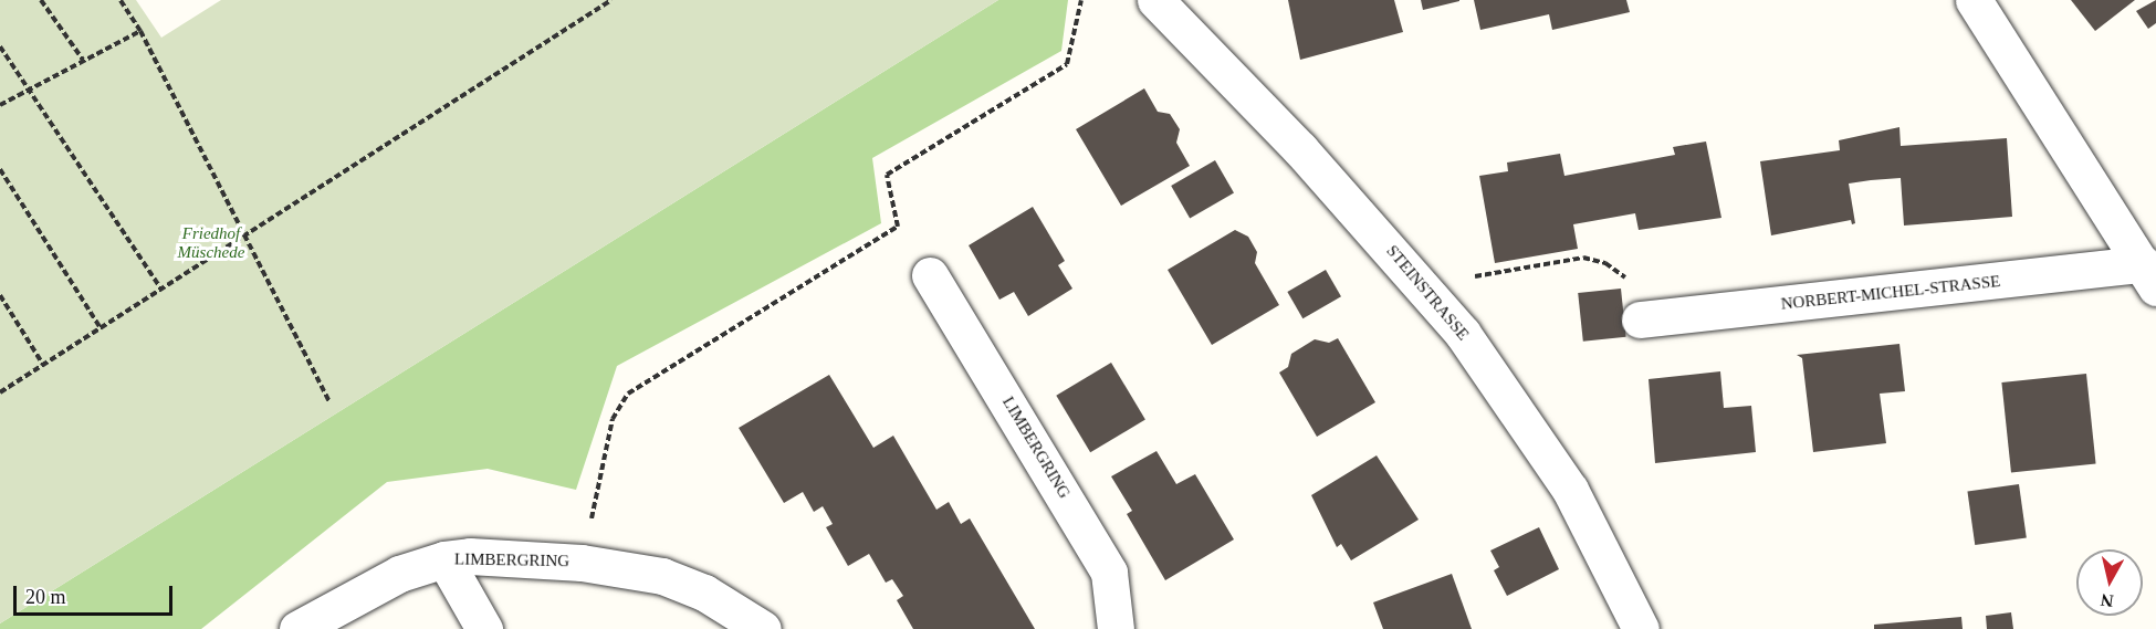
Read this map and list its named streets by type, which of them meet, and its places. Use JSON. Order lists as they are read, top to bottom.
{
  "streets": {
    "street": ["STEINSTRASSE", "NORBERT-MICHEL-STRASSE", "LIMBERGRING"]
  },
  "parks": ["Friedhof Müschede"],
  "scale_bar": "20 m",
  "north": "bottom"
}
